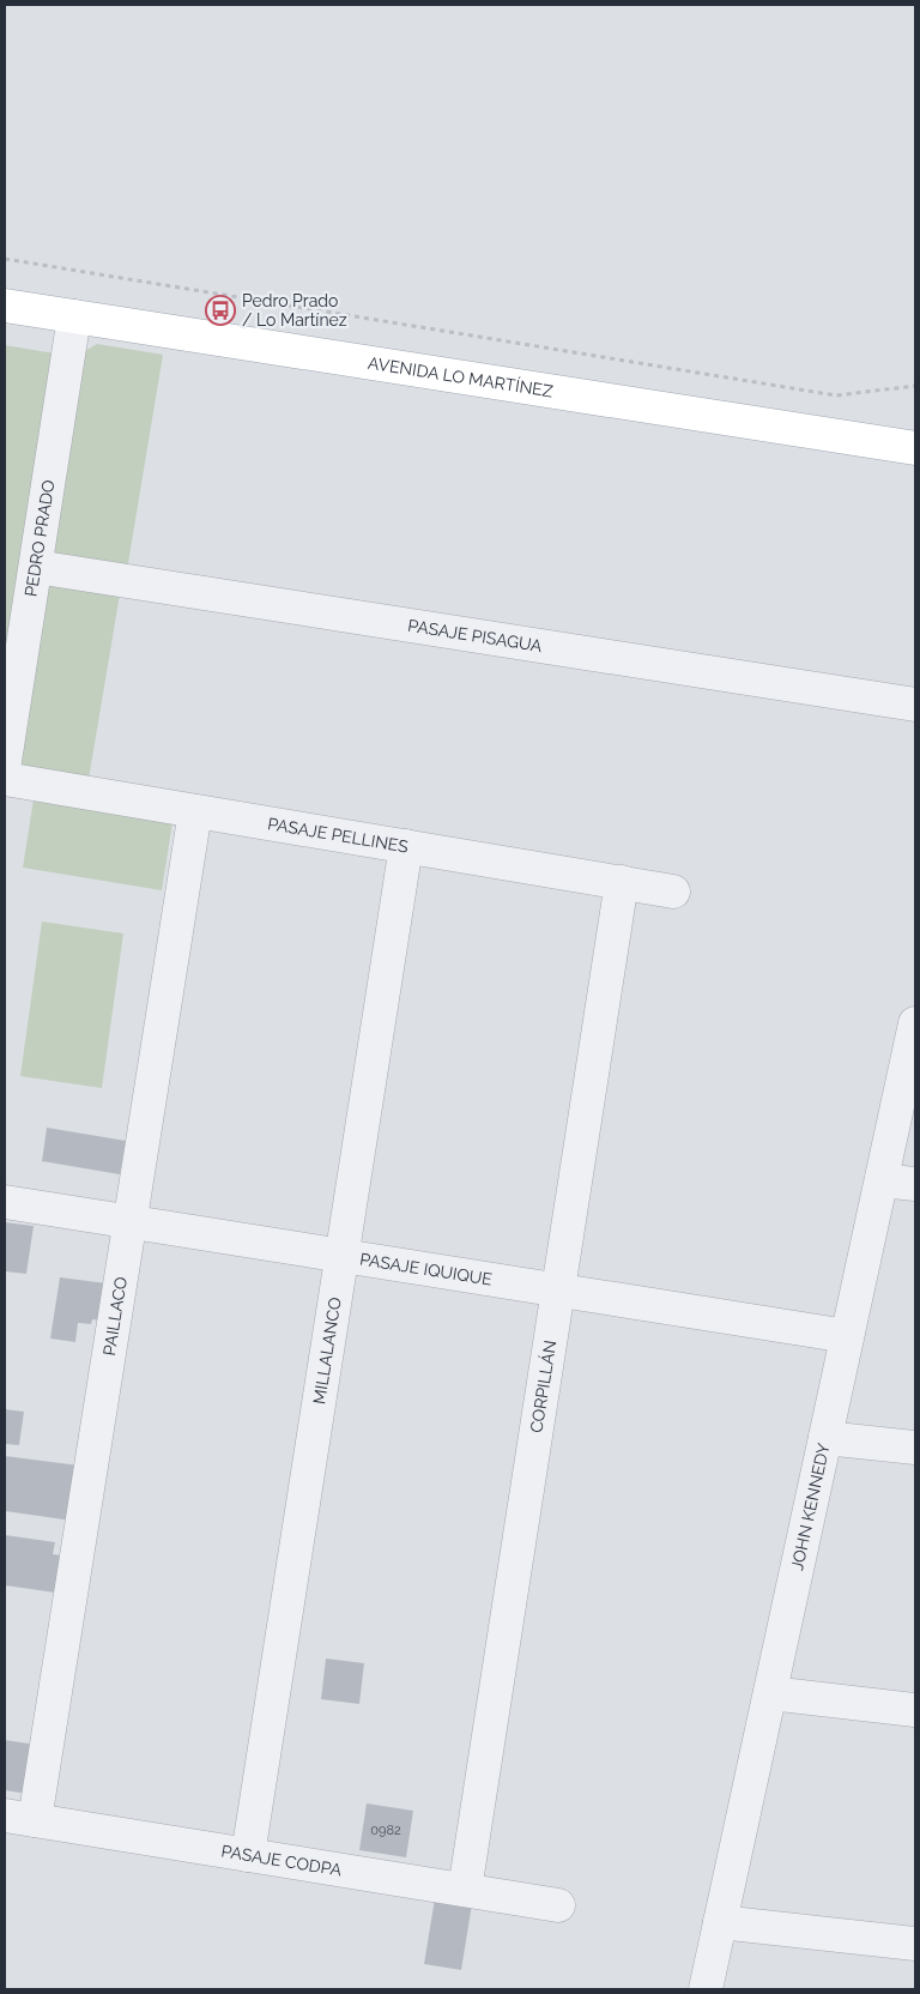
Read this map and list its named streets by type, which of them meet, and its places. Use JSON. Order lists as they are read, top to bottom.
{
  "streets": {
    "main road": ["AVENIDA LO MARTÍNEZ"],
    "street": [
      "PEDRO PRADO",
      "PASAJE PISAGUA",
      "PASAJE PELLINES",
      "PASAJE IQUIQUE",
      "PAILLACO",
      "MILLALANCO",
      "CORPILLÁN",
      "JOHN KENNEDY",
      "PASAJE CODPA"
    ]
  },
  "crossings": [
    ["AVENIDA LO MARTÍNEZ", "PEDRO PRADO"],
    ["PEDRO PRADO", "PASAJE PISAGUA"],
    ["PEDRO PRADO", "PASAJE PELLINES"],
    ["PASAJE PELLINES", "PAILLACO"],
    ["PASAJE PELLINES", "MILLALANCO"],
    ["PASAJE PELLINES", "CORPILLÁN"],
    ["PASAJE IQUIQUE", "PAILLACO"],
    ["PASAJE IQUIQUE", "MILLALANCO"],
    ["PASAJE IQUIQUE", "CORPILLÁN"],
    ["PASAJE IQUIQUE", "JOHN KENNEDY"],
    ["PAILLACO", "PASAJE CODPA"],
    ["MILLALANCO", "PASAJE CODPA"],
    ["CORPILLÁN", "PASAJE CODPA"]
  ],
  "places": {
    "bus stop": ["Pedro Prado / Lo Martínez"]
  },
  "house_numbers": ["0982"]
}
